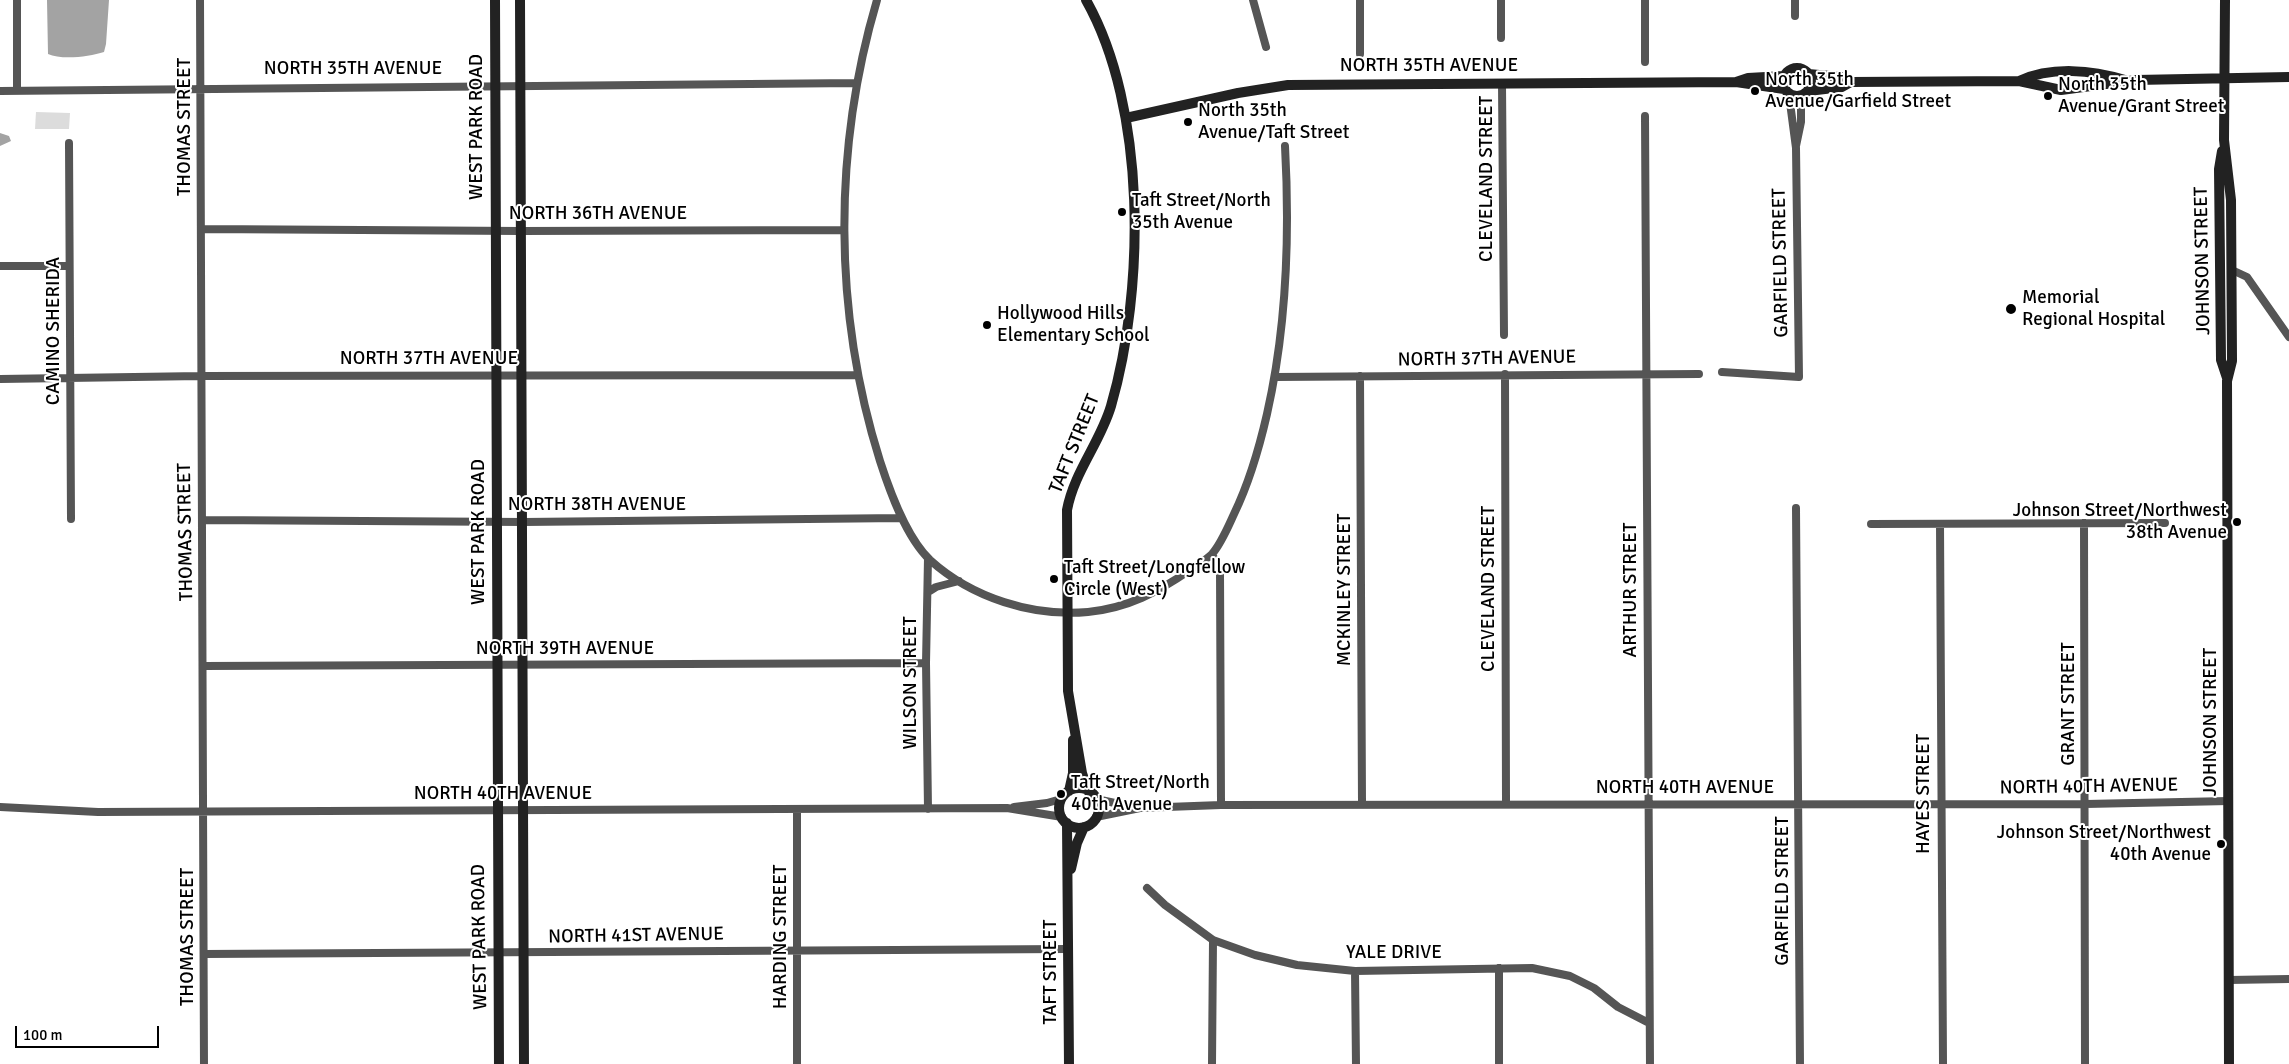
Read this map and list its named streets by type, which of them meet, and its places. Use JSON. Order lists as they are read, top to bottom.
{
  "streets": {
    "street": [
      "NORTH 35TH AVENUE",
      "THOMAS STREET",
      "WEST PARK ROAD",
      "CLEVELAND STREET",
      "NORTH 36TH AVENUE",
      "JOHNSON STREET",
      "GARFIELD STREET",
      "CAMINO SHERIDA",
      "NORTH 37TH AVENUE",
      "TAFT STREET",
      "NORTH 38TH AVENUE",
      "MCKINLEY STREET",
      "ARTHUR STREET",
      "NORTH 39TH AVENUE",
      "WILSON STREET",
      "GRANT STREET",
      "NORTH 40TH AVENUE",
      "HAYES STREET",
      "NORTH 41ST AVENUE",
      "HARDING STREET",
      "YALE DRIVE"
    ]
  },
  "crossings": [
    ["NORTH 35TH AVENUE", "THOMAS STREET"],
    ["NORTH 35TH AVENUE", "WEST PARK ROAD"],
    ["NORTH 35TH AVENUE", "CLEVELAND STREET"],
    ["NORTH 35TH AVENUE", "GARFIELD STREET"],
    ["NORTH 35TH AVENUE", "TAFT STREET"],
    ["THOMAS STREET", "NORTH 36TH AVENUE"],
    ["THOMAS STREET", "NORTH 37TH AVENUE"],
    ["THOMAS STREET", "NORTH 38TH AVENUE"],
    ["THOMAS STREET", "NORTH 39TH AVENUE"],
    ["THOMAS STREET", "NORTH 40TH AVENUE"],
    ["THOMAS STREET", "NORTH 41ST AVENUE"],
    ["WEST PARK ROAD", "NORTH 36TH AVENUE"],
    ["WEST PARK ROAD", "NORTH 37TH AVENUE"],
    ["WEST PARK ROAD", "NORTH 38TH AVENUE"],
    ["WEST PARK ROAD", "NORTH 39TH AVENUE"],
    ["WEST PARK ROAD", "NORTH 40TH AVENUE"],
    ["WEST PARK ROAD", "NORTH 41ST AVENUE"],
    ["CLEVELAND STREET", "NORTH 37TH AVENUE"],
    ["CLEVELAND STREET", "NORTH 40TH AVENUE"],
    ["JOHNSON STREET", "NORTH 40TH AVENUE"],
    ["GARFIELD STREET", "NORTH 40TH AVENUE"],
    ["CAMINO SHERIDA", "NORTH 37TH AVENUE"],
    ["NORTH 37TH AVENUE", "MCKINLEY STREET"],
    ["NORTH 37TH AVENUE", "ARTHUR STREET"],
    ["TAFT STREET", "NORTH 40TH AVENUE"],
    ["TAFT STREET", "NORTH 41ST AVENUE"],
    ["MCKINLEY STREET", "NORTH 40TH AVENUE"],
    ["ARTHUR STREET", "NORTH 40TH AVENUE"],
    ["ARTHUR STREET", "YALE DRIVE"],
    ["NORTH 39TH AVENUE", "WILSON STREET"],
    ["WILSON STREET", "NORTH 40TH AVENUE"],
    ["GRANT STREET", "NORTH 40TH AVENUE"],
    ["NORTH 40TH AVENUE", "HAYES STREET"],
    ["NORTH 40TH AVENUE", "HARDING STREET"],
    ["NORTH 41ST AVENUE", "HARDING STREET"]
  ],
  "places": [
    "North 35th Avenue/Garfield Street",
    "North 35th Avenue/Grant Street",
    "North 35th Avenue/Taft Street",
    "Taft Street/North 35th Avenue",
    "Memorial Regional Hospital",
    "Hollywood Hills Elementary School",
    "Johnson Street/Northwest 38th Avenue",
    "Taft Street/Longfellow Circle (West)",
    "Taft Street/North 40th Avenue",
    "Johnson Street/Northwest 40th Avenue"
  ],
  "scale_bar": "100 m"
}
